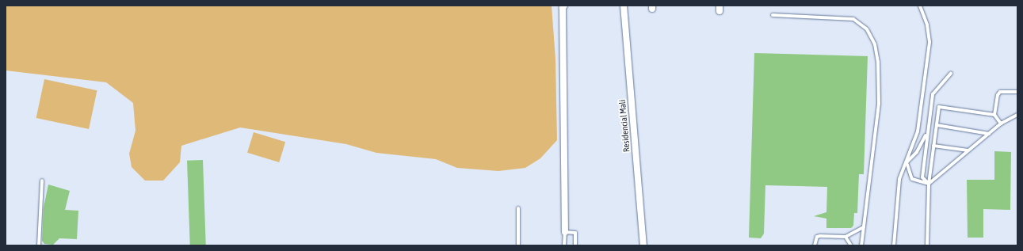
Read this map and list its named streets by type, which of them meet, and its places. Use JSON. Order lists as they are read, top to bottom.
{
  "streets": {
    "street": ["Residencial Mali"]
  }
}
